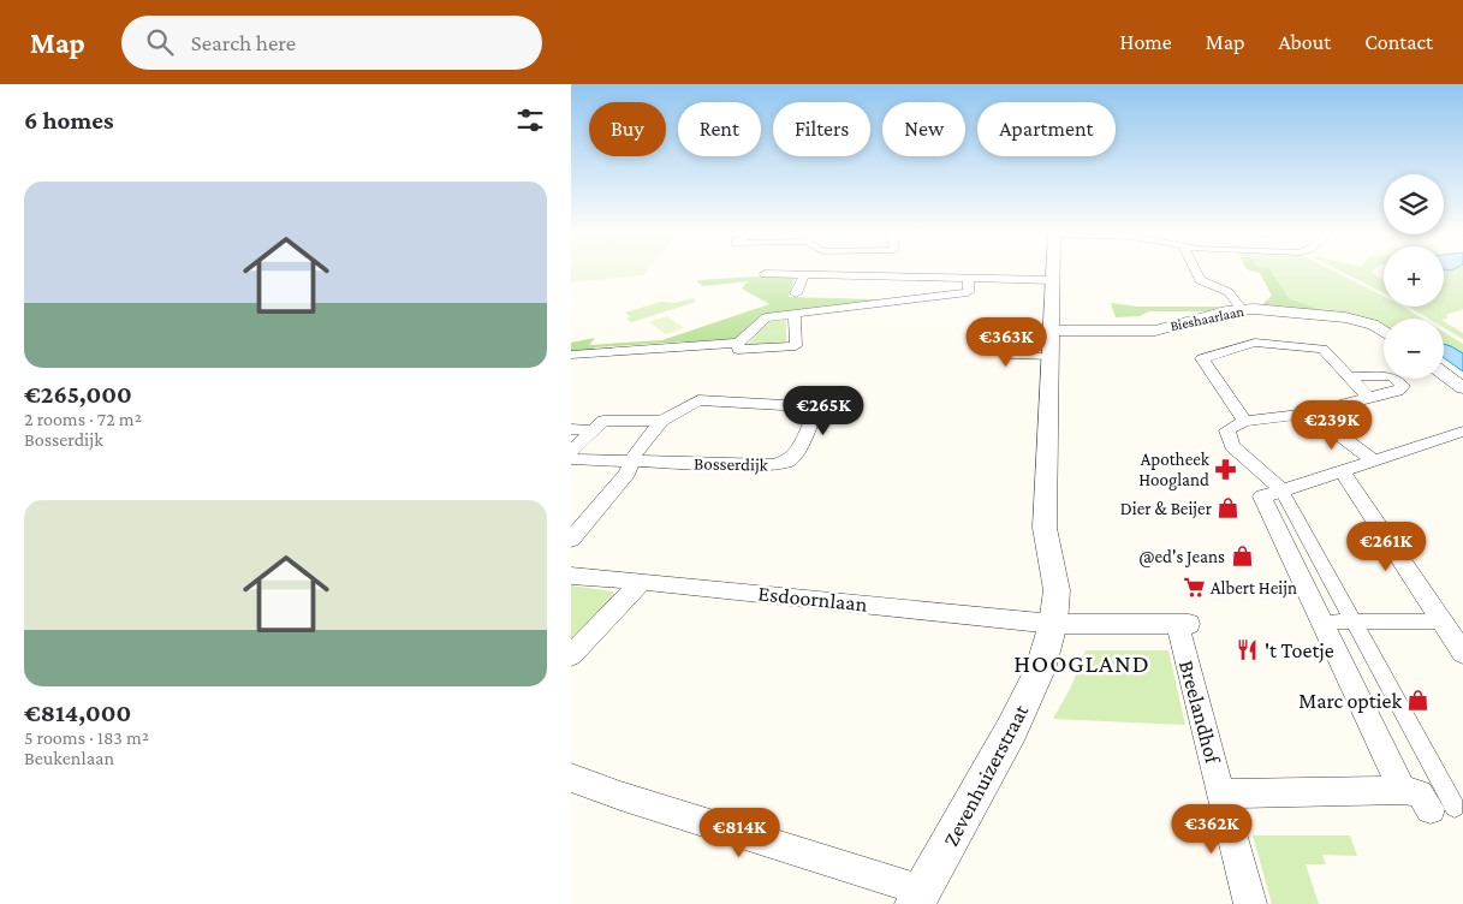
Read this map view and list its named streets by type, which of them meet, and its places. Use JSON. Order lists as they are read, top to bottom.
{
  "streets": {
    "street": [
      "Bieshaarlaan",
      "Bosserdijk",
      "Esdoornlaan",
      "Breelandhof",
      "Zevenhuizerstraat"
    ]
  },
  "crossings": [
    ["Bieshaarlaan", "Zevenhuizerstraat"],
    ["Esdoornlaan", "Breelandhof"],
    ["Esdoornlaan", "Zevenhuizerstraat"]
  ],
  "districts": ["HOOGLAND"],
  "places": {
    "pharmacy": ["Apotheek Hoogland"],
    "shop": ["Dier & Beijer", "@ed's Jeans", "Marc optiek"],
    "supermarket": ["Albert Heijn"],
    "restaurant": ["'t Toetje"]
  },
  "page": {
    "header": "Map",
    "search": "Search here",
    "nav": [
      "Home",
      "Map",
      "About",
      "Contact"
    ],
    "heading": "6 homes",
    "chip": [
      "Buy",
      "Rent",
      "Filters",
      "New",
      "Apartment"
    ],
    "list": [
      {
        "name": "€265,000",
        "note": "2 rooms · 72 m² · Bosserdijk"
      },
      {
        "name": "€814,000",
        "note": "5 rooms · 183 m² · Beukenlaan"
      }
    ],
    "map_buttons": ["+", "−"],
    "price": [
      "€363K",
      "€265K",
      "€239K",
      "€261K",
      "€362K",
      "€814K"
    ]
  }
}
